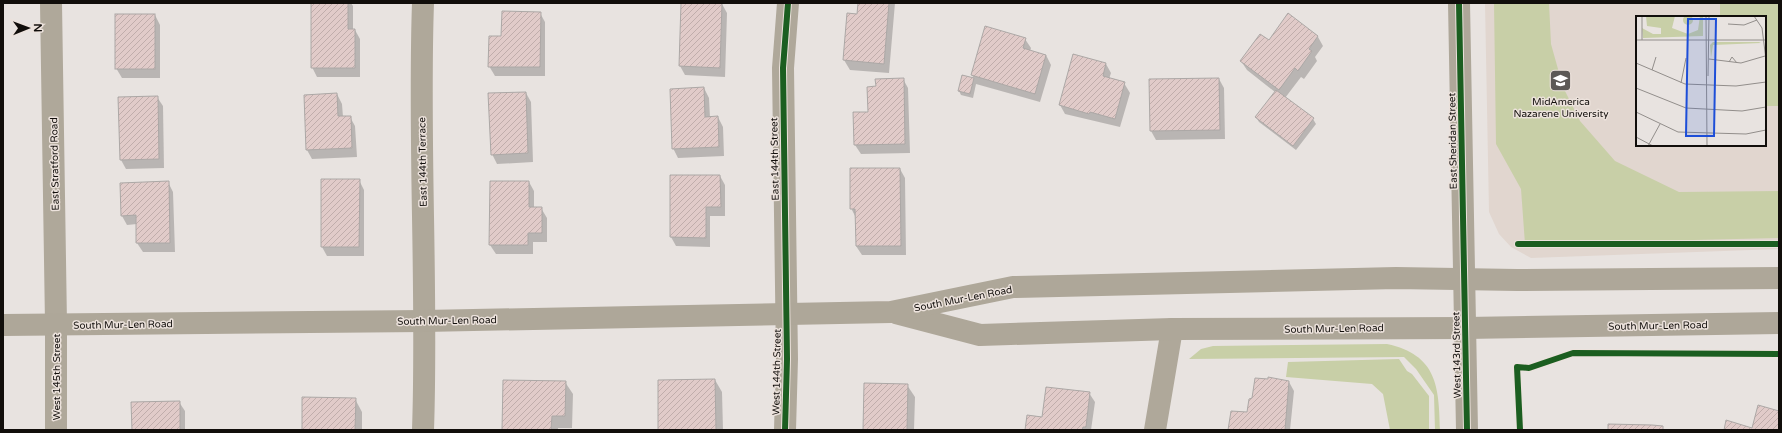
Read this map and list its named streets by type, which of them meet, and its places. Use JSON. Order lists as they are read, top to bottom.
{
  "streets": {
    "main road": ["East Sheridan Street", "South Mur-Len Road", "West 143rd Street"],
    "street": [
      "East 144th Street",
      "East 144th Terrace",
      "East Stratford Road",
      "West 144th Street",
      "West 145th Street"
    ]
  },
  "crossings": [
    ["East Sheridan Street", "South Mur-Len Road"],
    ["East Sheridan Street", "West 143rd Street"],
    ["East 144th Street", "South Mur-Len Road"],
    ["East 144th Street", "West 144th Street"],
    ["East 144th Terrace", "South Mur-Len Road"],
    ["East Stratford Road", "South Mur-Len Road"],
    ["East Stratford Road", "West 145th Street"],
    ["South Mur-Len Road", "West 143rd Street"],
    ["South Mur-Len Road", "West 144th Street"],
    ["South Mur-Len Road", "West 145th Street"]
  ],
  "places": {
    "school or university": ["MidAmerica Nazarene University"]
  },
  "north": "right"
}
